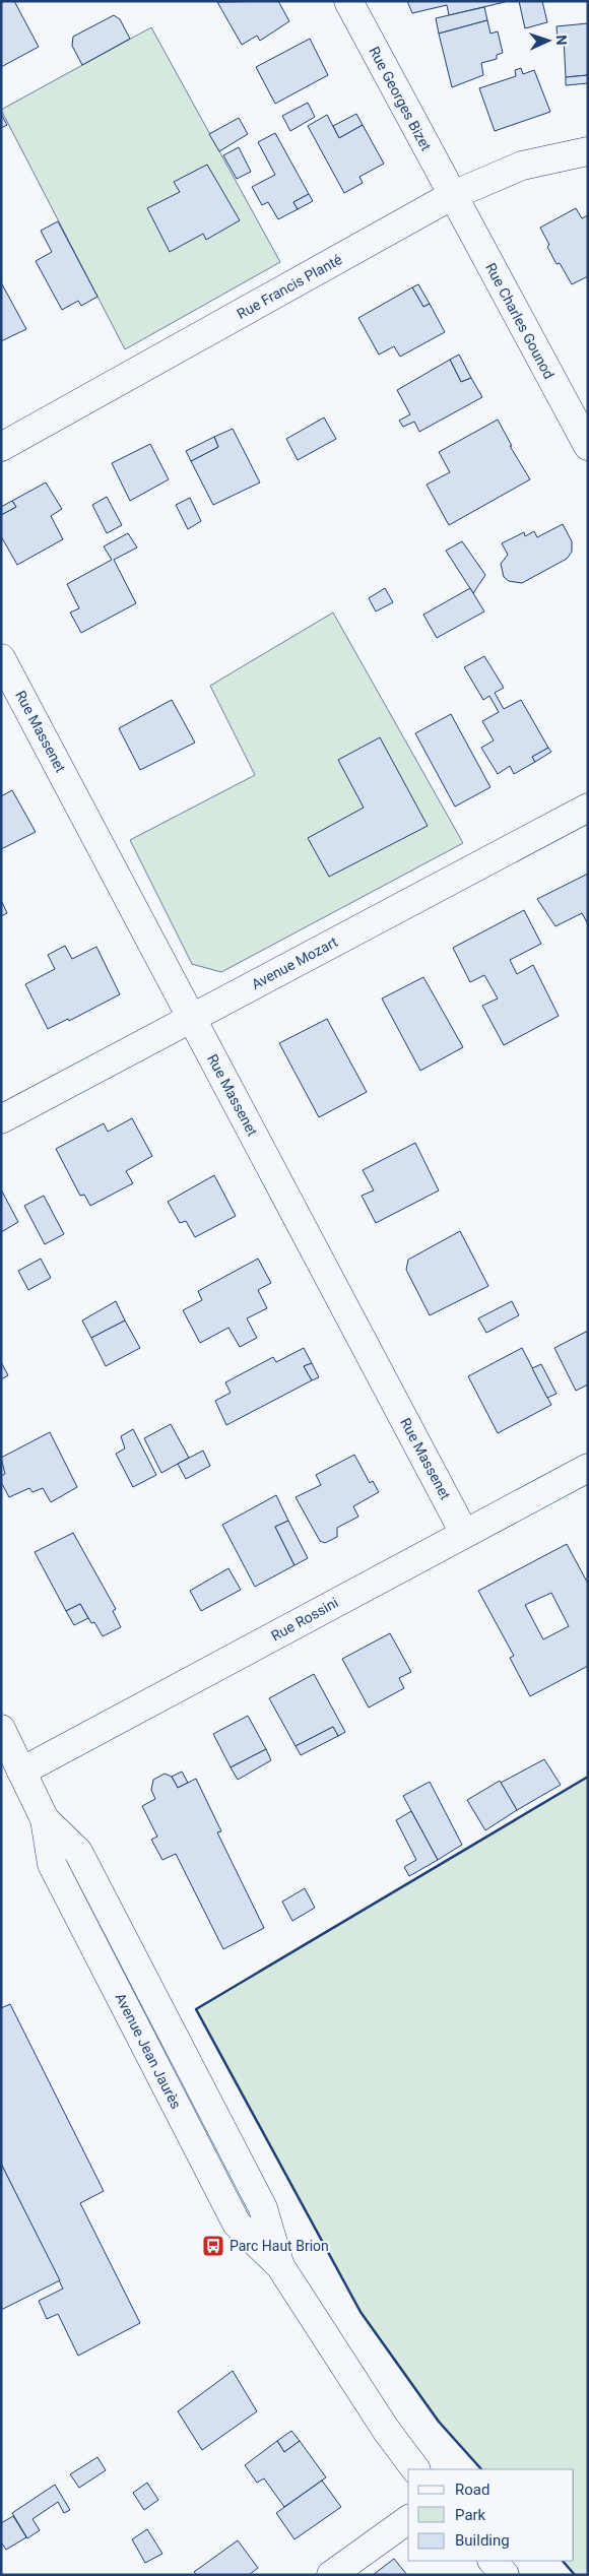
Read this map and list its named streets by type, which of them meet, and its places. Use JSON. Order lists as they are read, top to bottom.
{
  "streets": {
    "street": [
      "Rue Georges Bizet",
      "Rue Francis Planté",
      "Rue Charles Gounod",
      "Rue Massenet",
      "Avenue Mozart",
      "Rue Rossini",
      "Avenue Jean Jaurès"
    ]
  },
  "crossings": [
    ["Rue Georges Bizet", "Rue Francis Planté"],
    ["Rue Georges Bizet", "Rue Charles Gounod"],
    ["Rue Francis Planté", "Rue Charles Gounod"],
    ["Rue Massenet", "Avenue Mozart"],
    ["Rue Massenet", "Rue Rossini"],
    ["Rue Rossini", "Avenue Jean Jaurès"]
  ],
  "places": {
    "bus stop": ["Parc Haut Brion"]
  },
  "legend": ["Road", "Park", "Building"],
  "north": "right"
}
